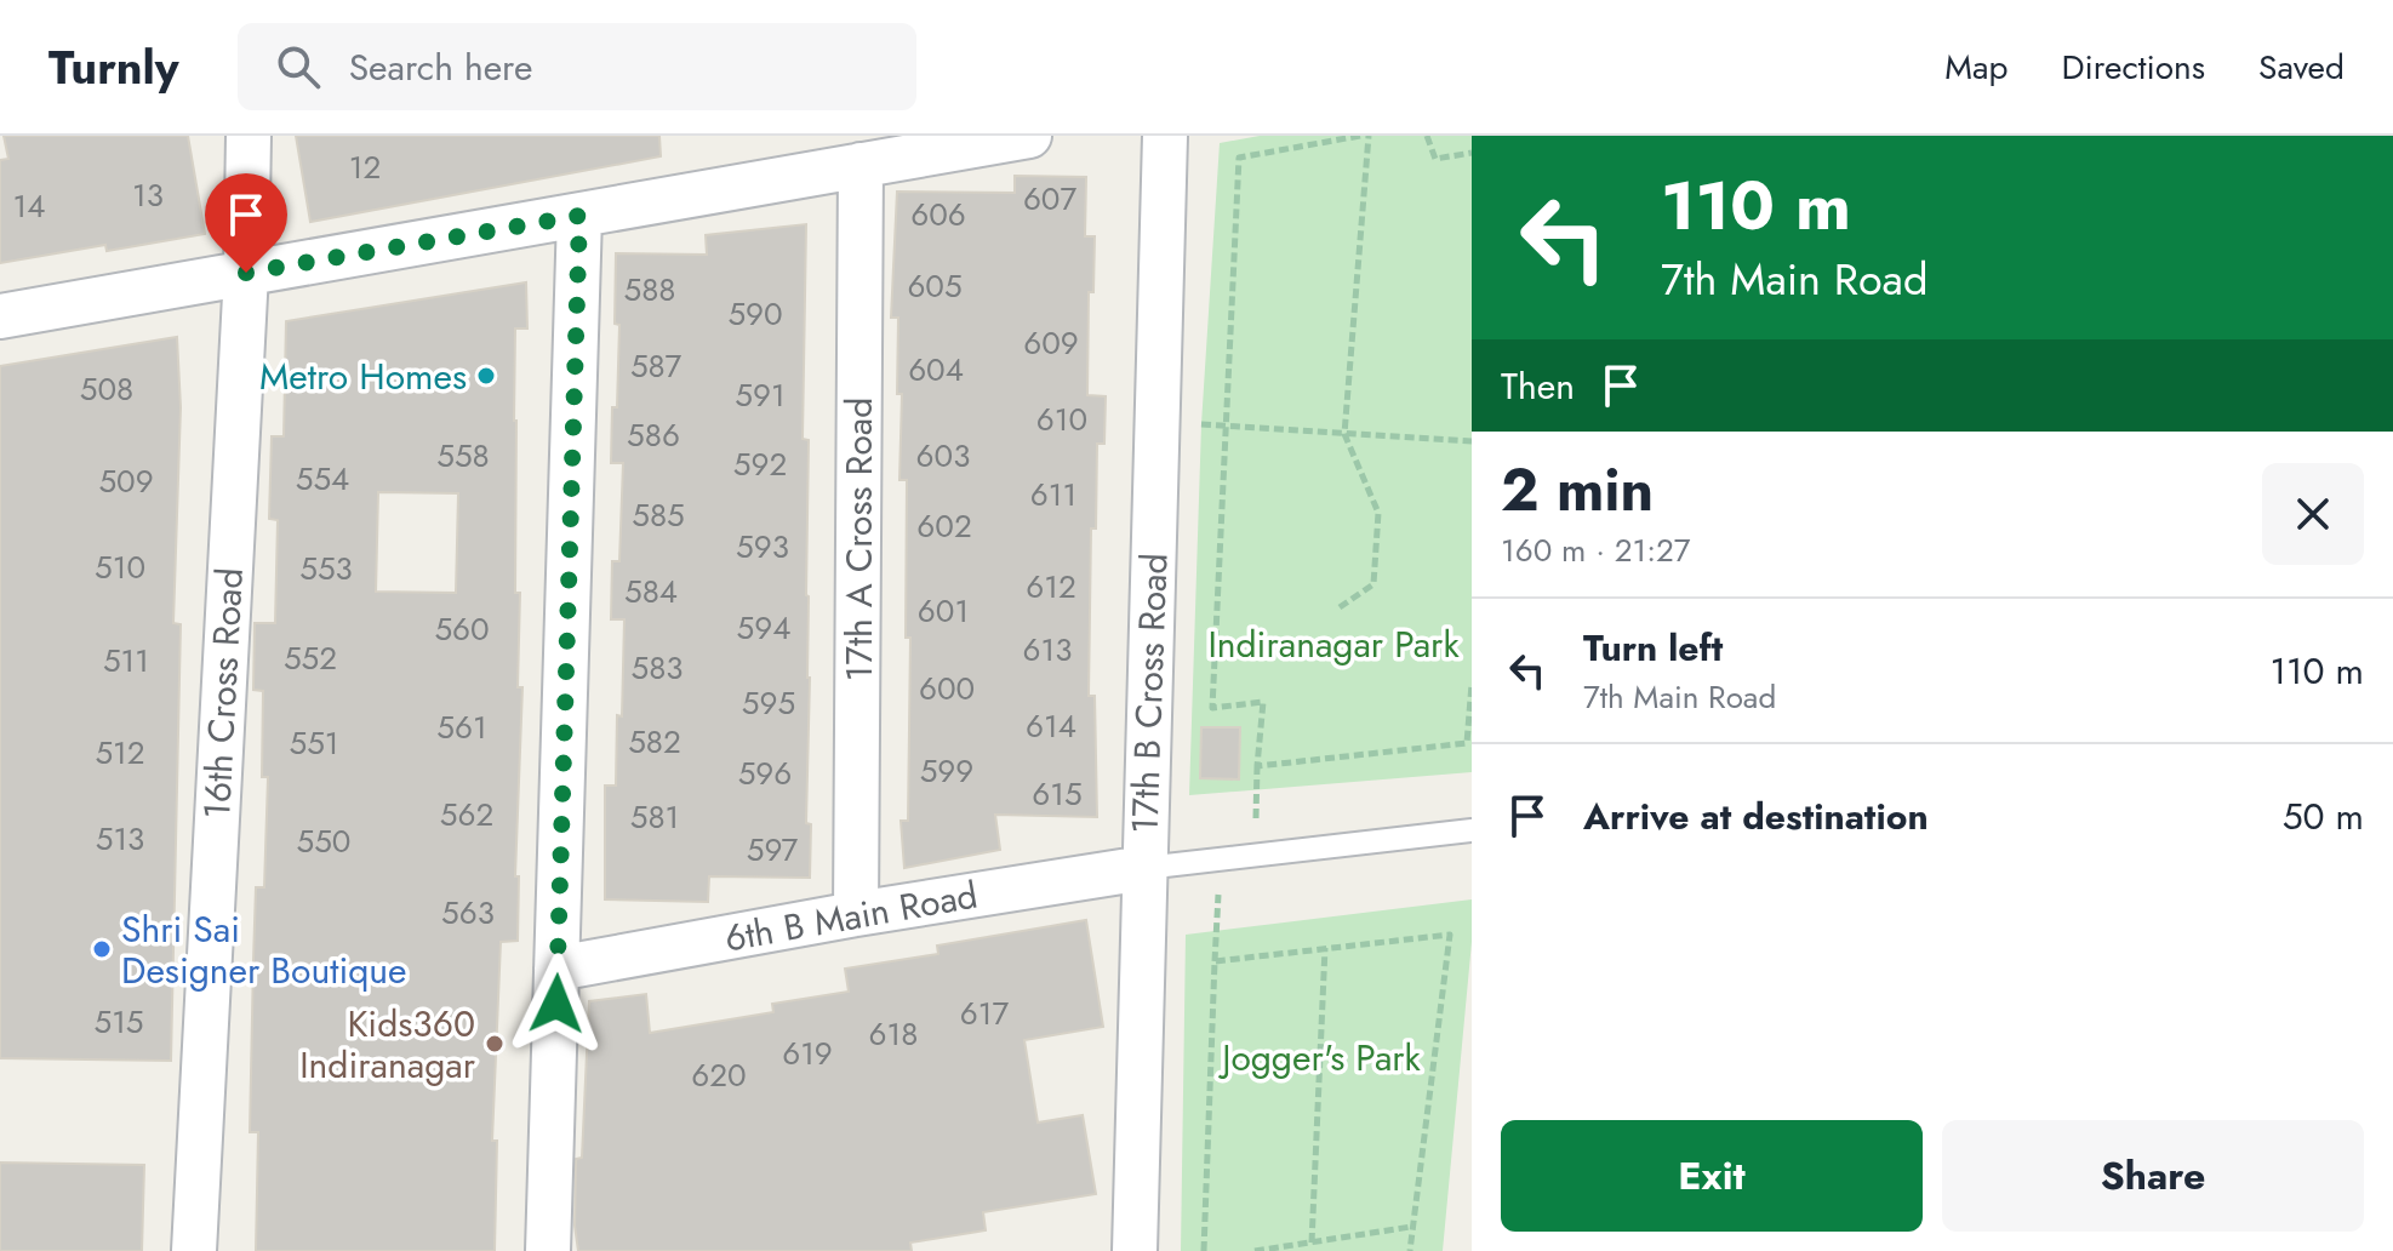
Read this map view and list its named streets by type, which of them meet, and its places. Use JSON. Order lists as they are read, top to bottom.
{
  "streets": {
    "street": [
      "17th A Cross Road",
      "16th Cross Road",
      "17th B Cross Road",
      "6th B Main Road"
    ]
  },
  "crossings": [
    ["17th A Cross Road", "6th B Main Road"],
    ["17th B Cross Road", "6th B Main Road"]
  ],
  "parks": ["Indiranagar Park", "Jogger's Park"],
  "places": ["Metro Homes", "Shri Sai Designer Boutique", "Kids360 Indiranagar"],
  "house_numbers": [
    "12",
    "13",
    "607",
    "14",
    "606",
    "605",
    "588",
    "590",
    "609",
    "587",
    "604",
    "508",
    "591",
    "610",
    "586",
    "558",
    "603",
    "592",
    "554",
    "509",
    "611",
    "585",
    "602",
    "593",
    "510",
    "553",
    "612",
    "584",
    "601",
    "594",
    "560",
    "613",
    "552",
    "511",
    "583",
    "600",
    "595",
    "614",
    "561",
    "582",
    "551",
    "512",
    "599",
    "596",
    "615",
    "562",
    "581",
    "513",
    "550",
    "597",
    "563",
    "617",
    "515",
    "618",
    "619",
    "620"
  ],
  "page": {
    "header": "Turnly",
    "search": "Search here",
    "nav": ["Map", "Directions", "Saved"],
    "turn": ["110 m", "7th Main Road"],
    "then": "Then",
    "heading": ["2 min", "160 m · 21:27"],
    "list": [
      {
        "name": "Turn left",
        "note": "7th Main Road",
        "value": "110 m"
      },
      {
        "name": "Arrive at destination",
        "value": "50 m"
      }
    ],
    "buttons": ["Exit", "Share"]
  }
}
